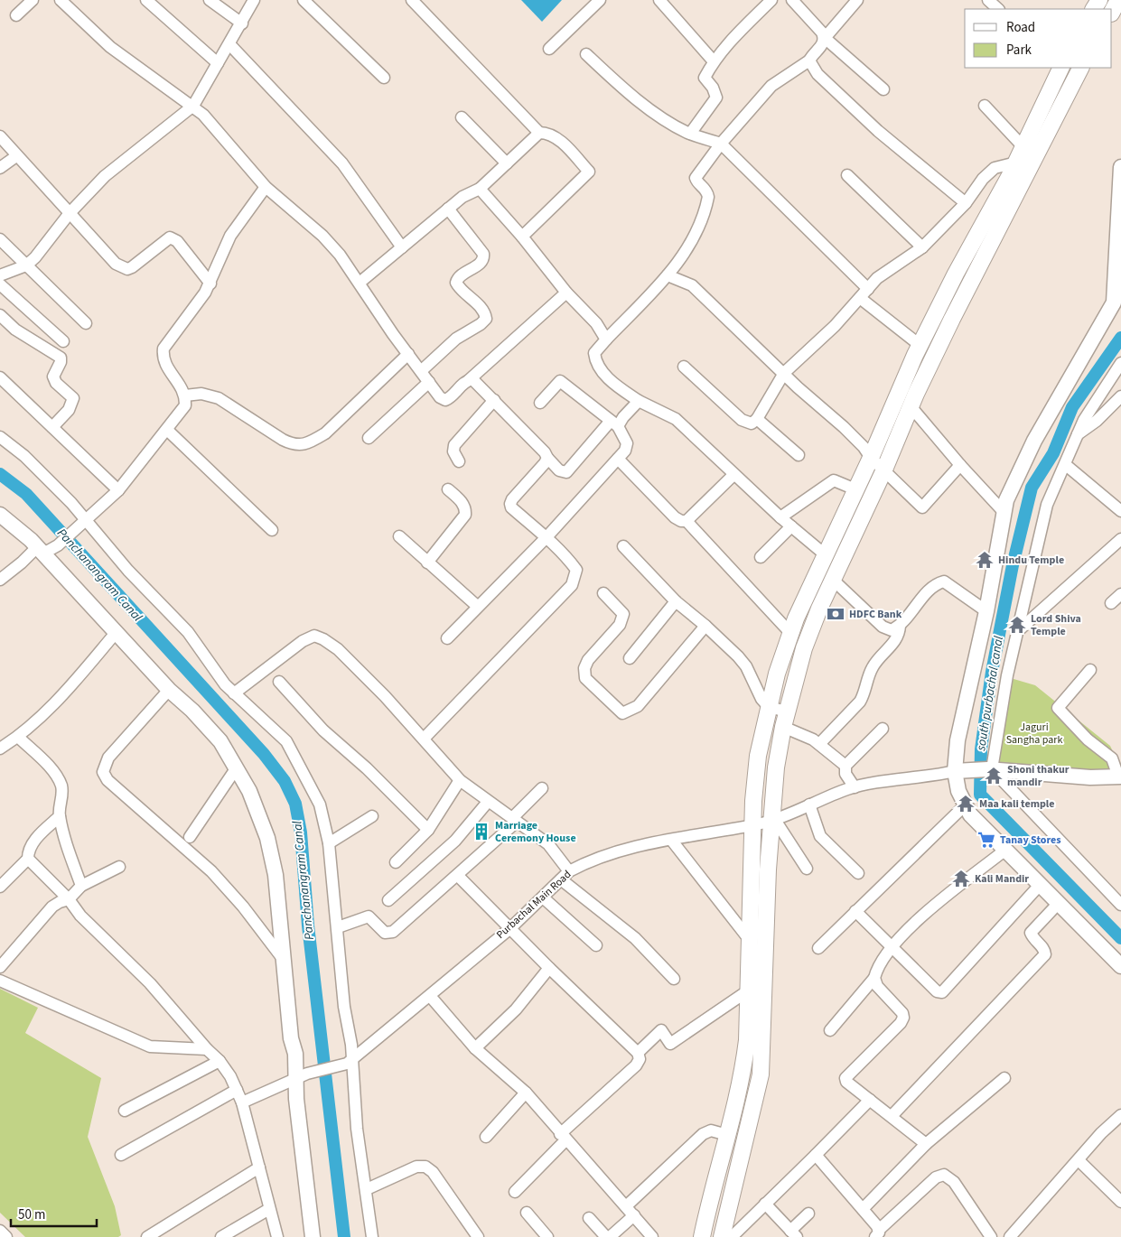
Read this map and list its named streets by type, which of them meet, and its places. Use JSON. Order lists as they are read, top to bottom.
{
  "streets": {
    "street": ["Purbachal Main Road"]
  },
  "water": ["Panchanangram Canal", "south purbachal canal"],
  "parks": ["Jaguri Sangha park"],
  "places": {
    "temple": [
      "Hindu Temple",
      "Lord Shiva Temple",
      "Shoni thakur mandir",
      "Maa kali temple",
      "Kali Mandir"
    ],
    "bank": ["HDFC Bank"],
    "building": ["Marriage Ceremony House"],
    "supermarket": ["Tanay Stores"]
  },
  "legend": ["Road", "Park"],
  "scale_bar": "50 m"
}
